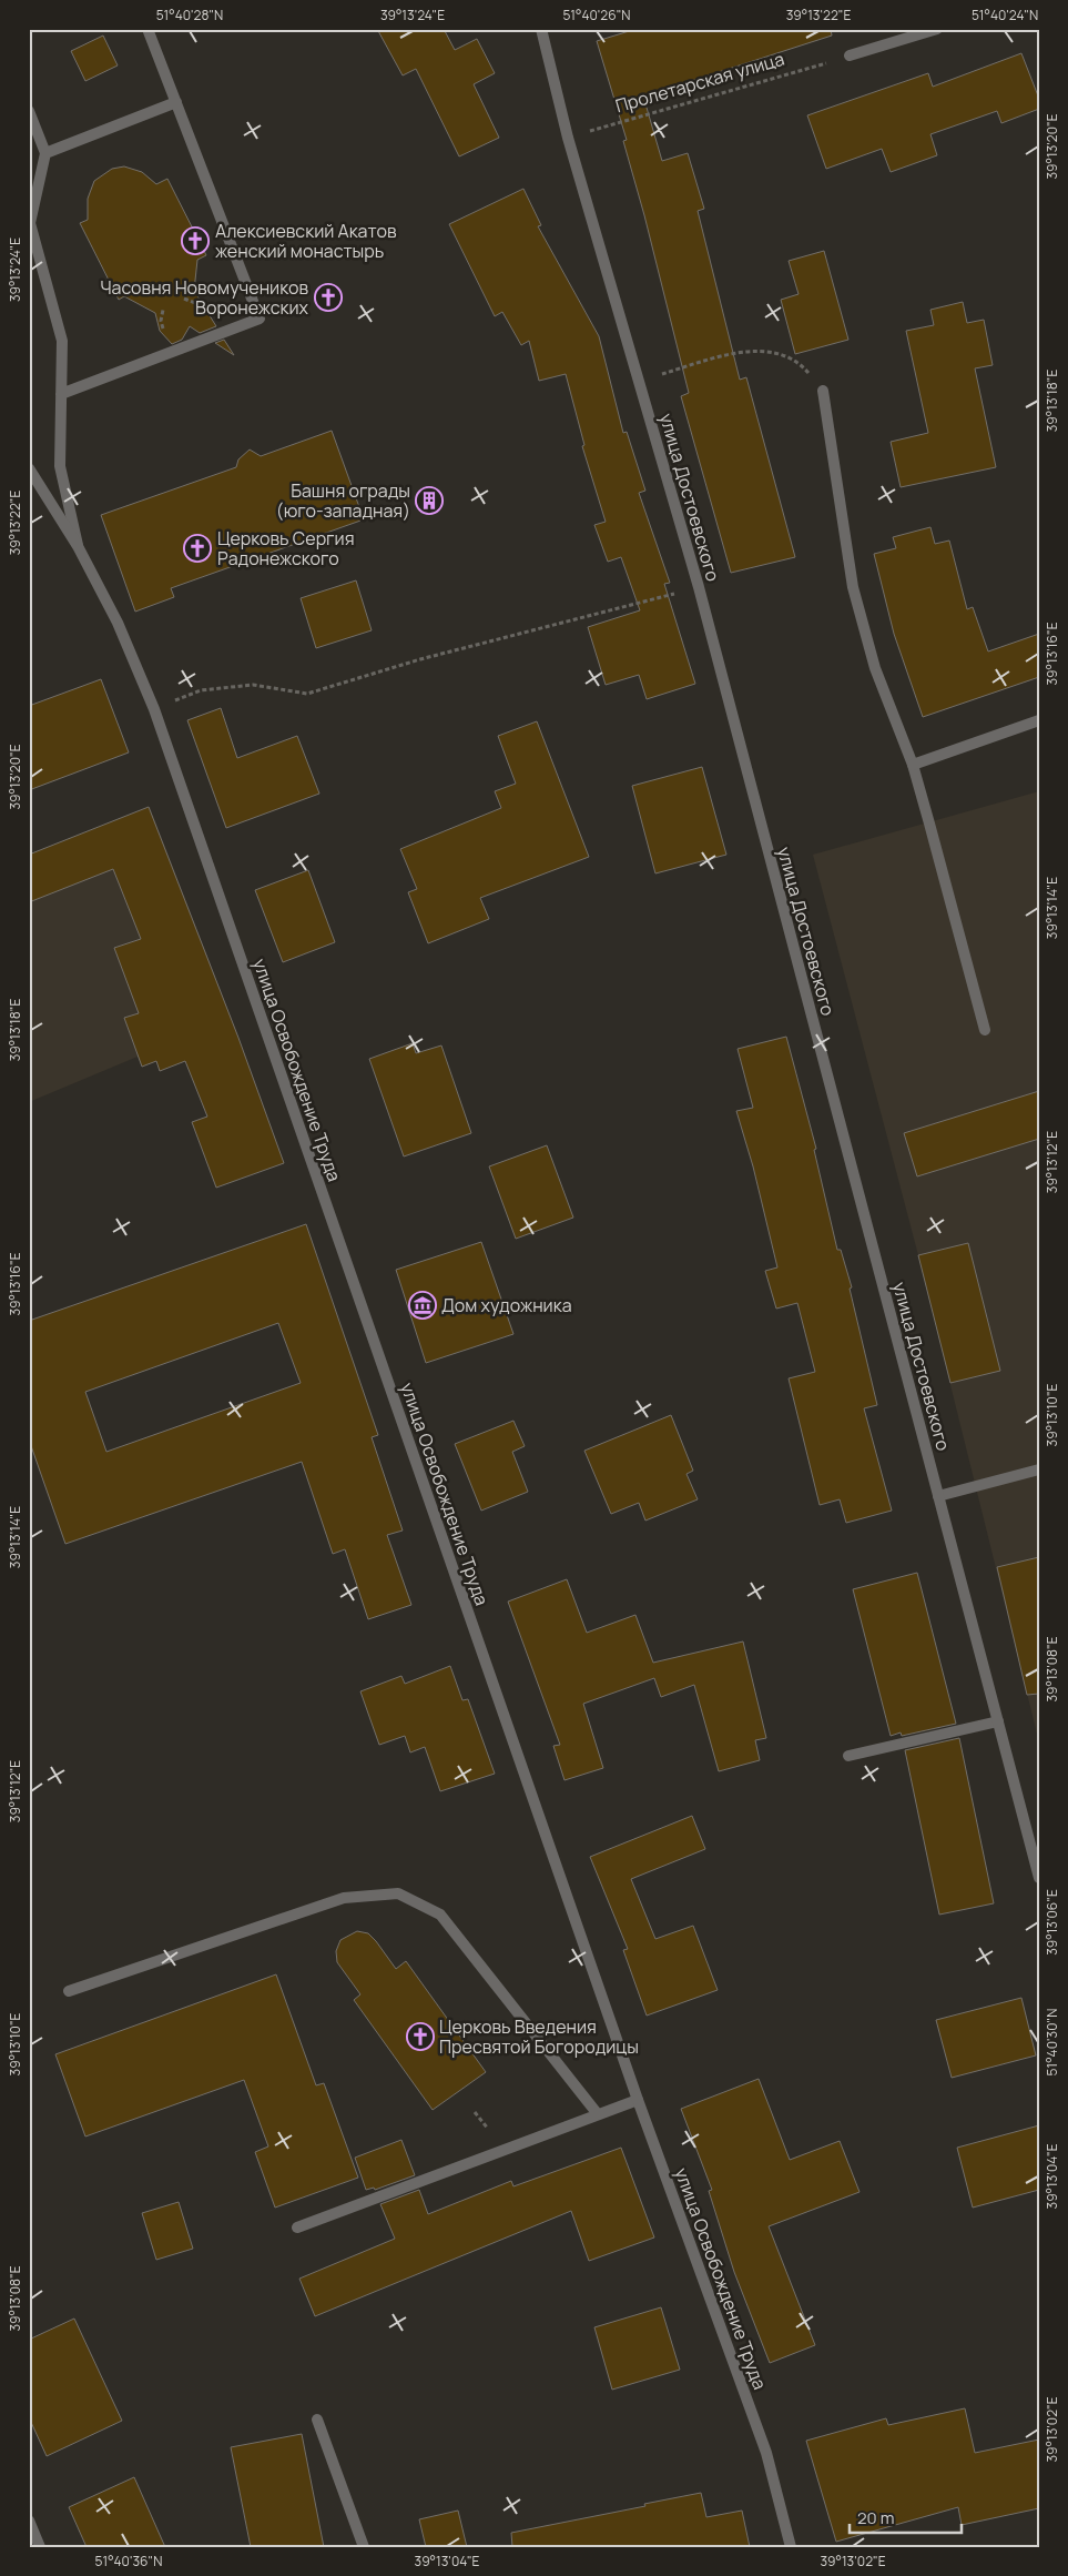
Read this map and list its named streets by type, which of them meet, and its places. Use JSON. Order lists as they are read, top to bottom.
{
  "streets": {
    "street": ["улица Достоевского", "улица Освобождение Труда"],
    "path": ["Пролетарская улица"]
  },
  "crossings": [
    ["Пролетарская улица", "улица Достоевского"]
  ],
  "places": {
    "church": [
      "Алексиевский Акатов женский монастырь",
      "Часовня Новомучеников Воронежских",
      "Церковь Сергия Радонежского",
      "Церковь Введения Пресвятой Богородицы"
    ],
    "building": ["Башня ограды (юго-западная)"],
    "museum": ["Дом художника"]
  },
  "scale_bar": "20 m",
  "coordinates": [
    "51°40'28\"N",
    "39°13'24\"E",
    "51°40'26\"N",
    "39°13'22\"E",
    "51°40'24\"N",
    "39°13'20\"E",
    "39°13'18\"E",
    "39°13'16\"E",
    "39°13'14\"E",
    "39°13'12\"E",
    "39°13'10\"E",
    "39°13'08\"E",
    "39°13'06\"E",
    "51°40'30\"N",
    "39°13'04\"E",
    "39°13'02\"E",
    "51°40'36\"N"
  ]
}
